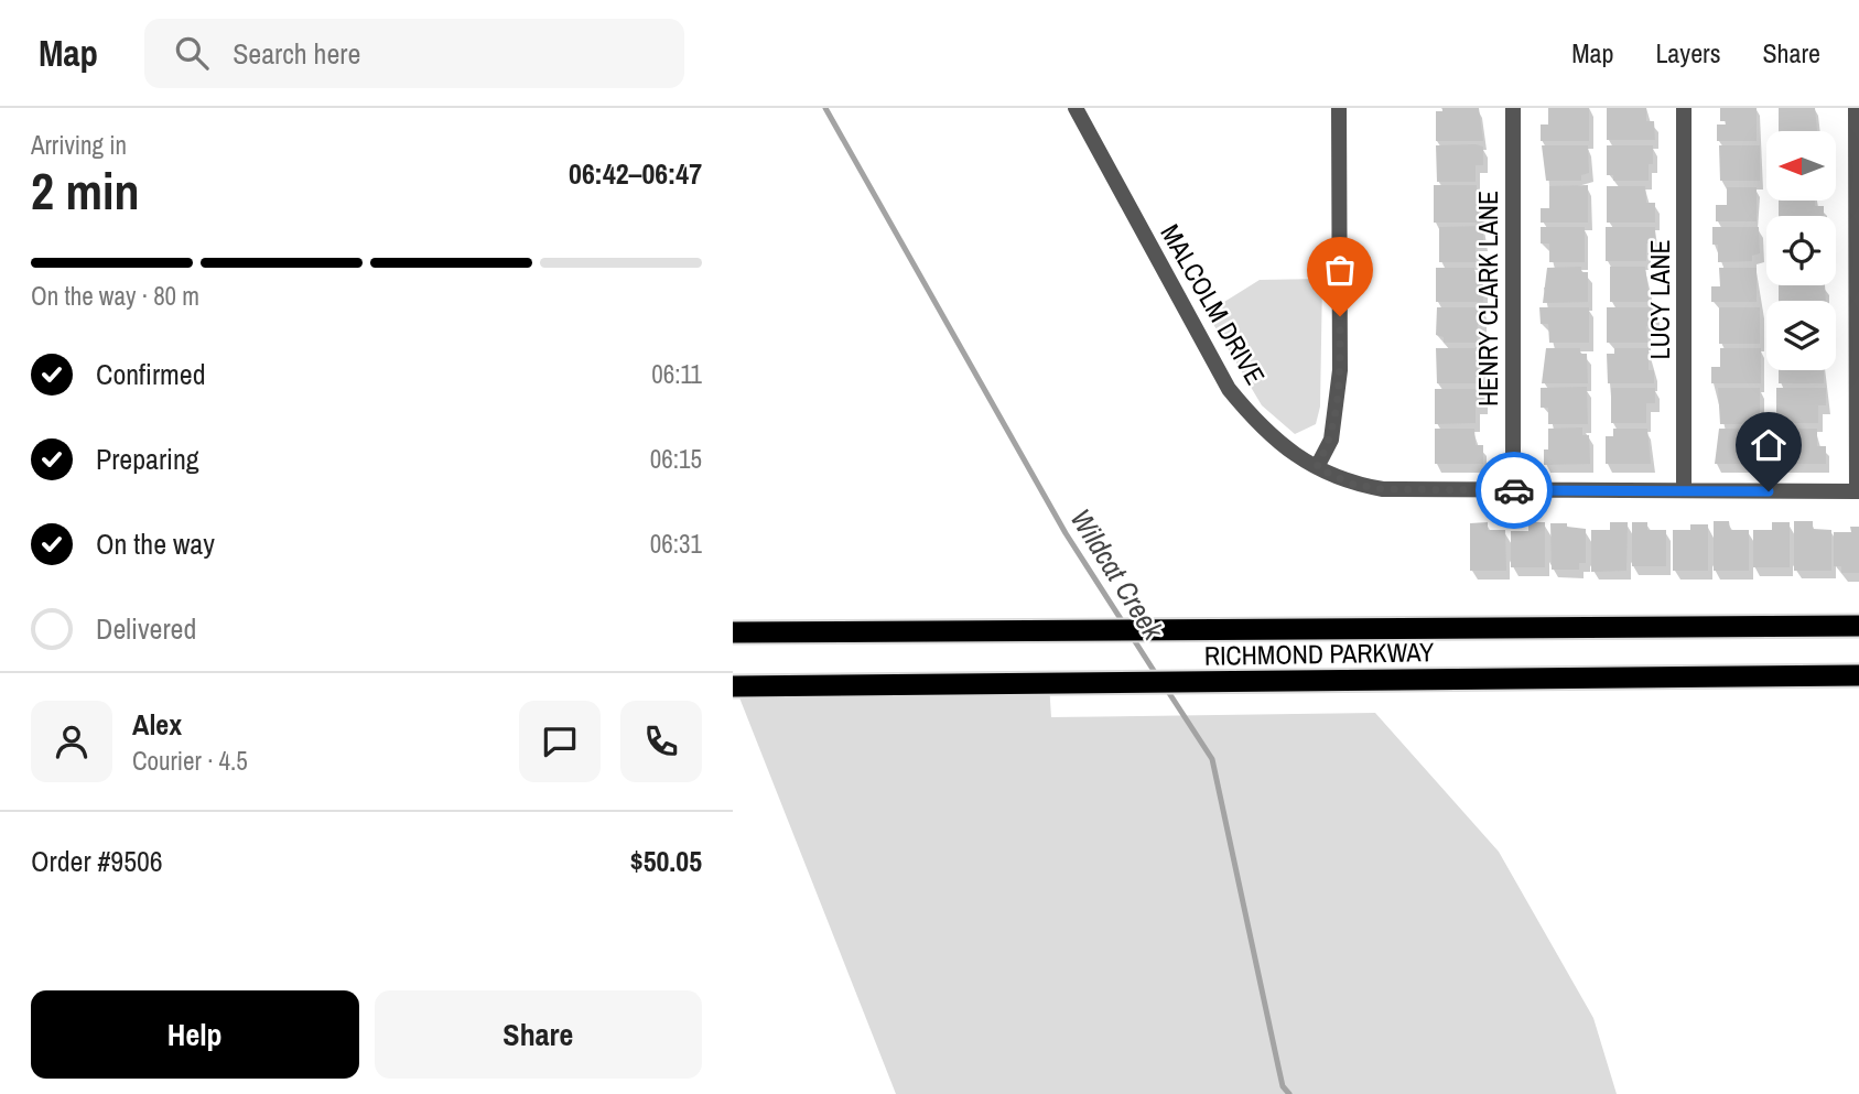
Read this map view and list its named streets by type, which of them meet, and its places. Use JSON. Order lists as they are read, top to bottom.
{
  "streets": {
    "highway": ["RICHMOND PARKWAY"],
    "street": ["HENRY CLARK LANE", "LUCY LANE", "MALCOLM DRIVE"]
  },
  "crossings": [
    ["HENRY CLARK LANE", "MALCOLM DRIVE"],
    ["LUCY LANE", "MALCOLM DRIVE"]
  ],
  "water": ["Wildcat Creek"],
  "north": "left",
  "page": {
    "header": "Map",
    "search": "Search here",
    "nav": ["Map", "Layers", "Share"],
    "heading": ["2 min", "Arriving in", "06:42–06:47"],
    "panel": [
      "Alex",
      "Courier · 4.5",
      "Order #9506",
      "$50.05"
    ],
    "bar": "On the way · 80 m",
    "list": [
      ["Confirmed", "06:11"],
      ["Preparing", "06:15"],
      ["On the way", "06:31"],
      "Delivered"
    ],
    "buttons": ["Help", "Share"]
  }
}
